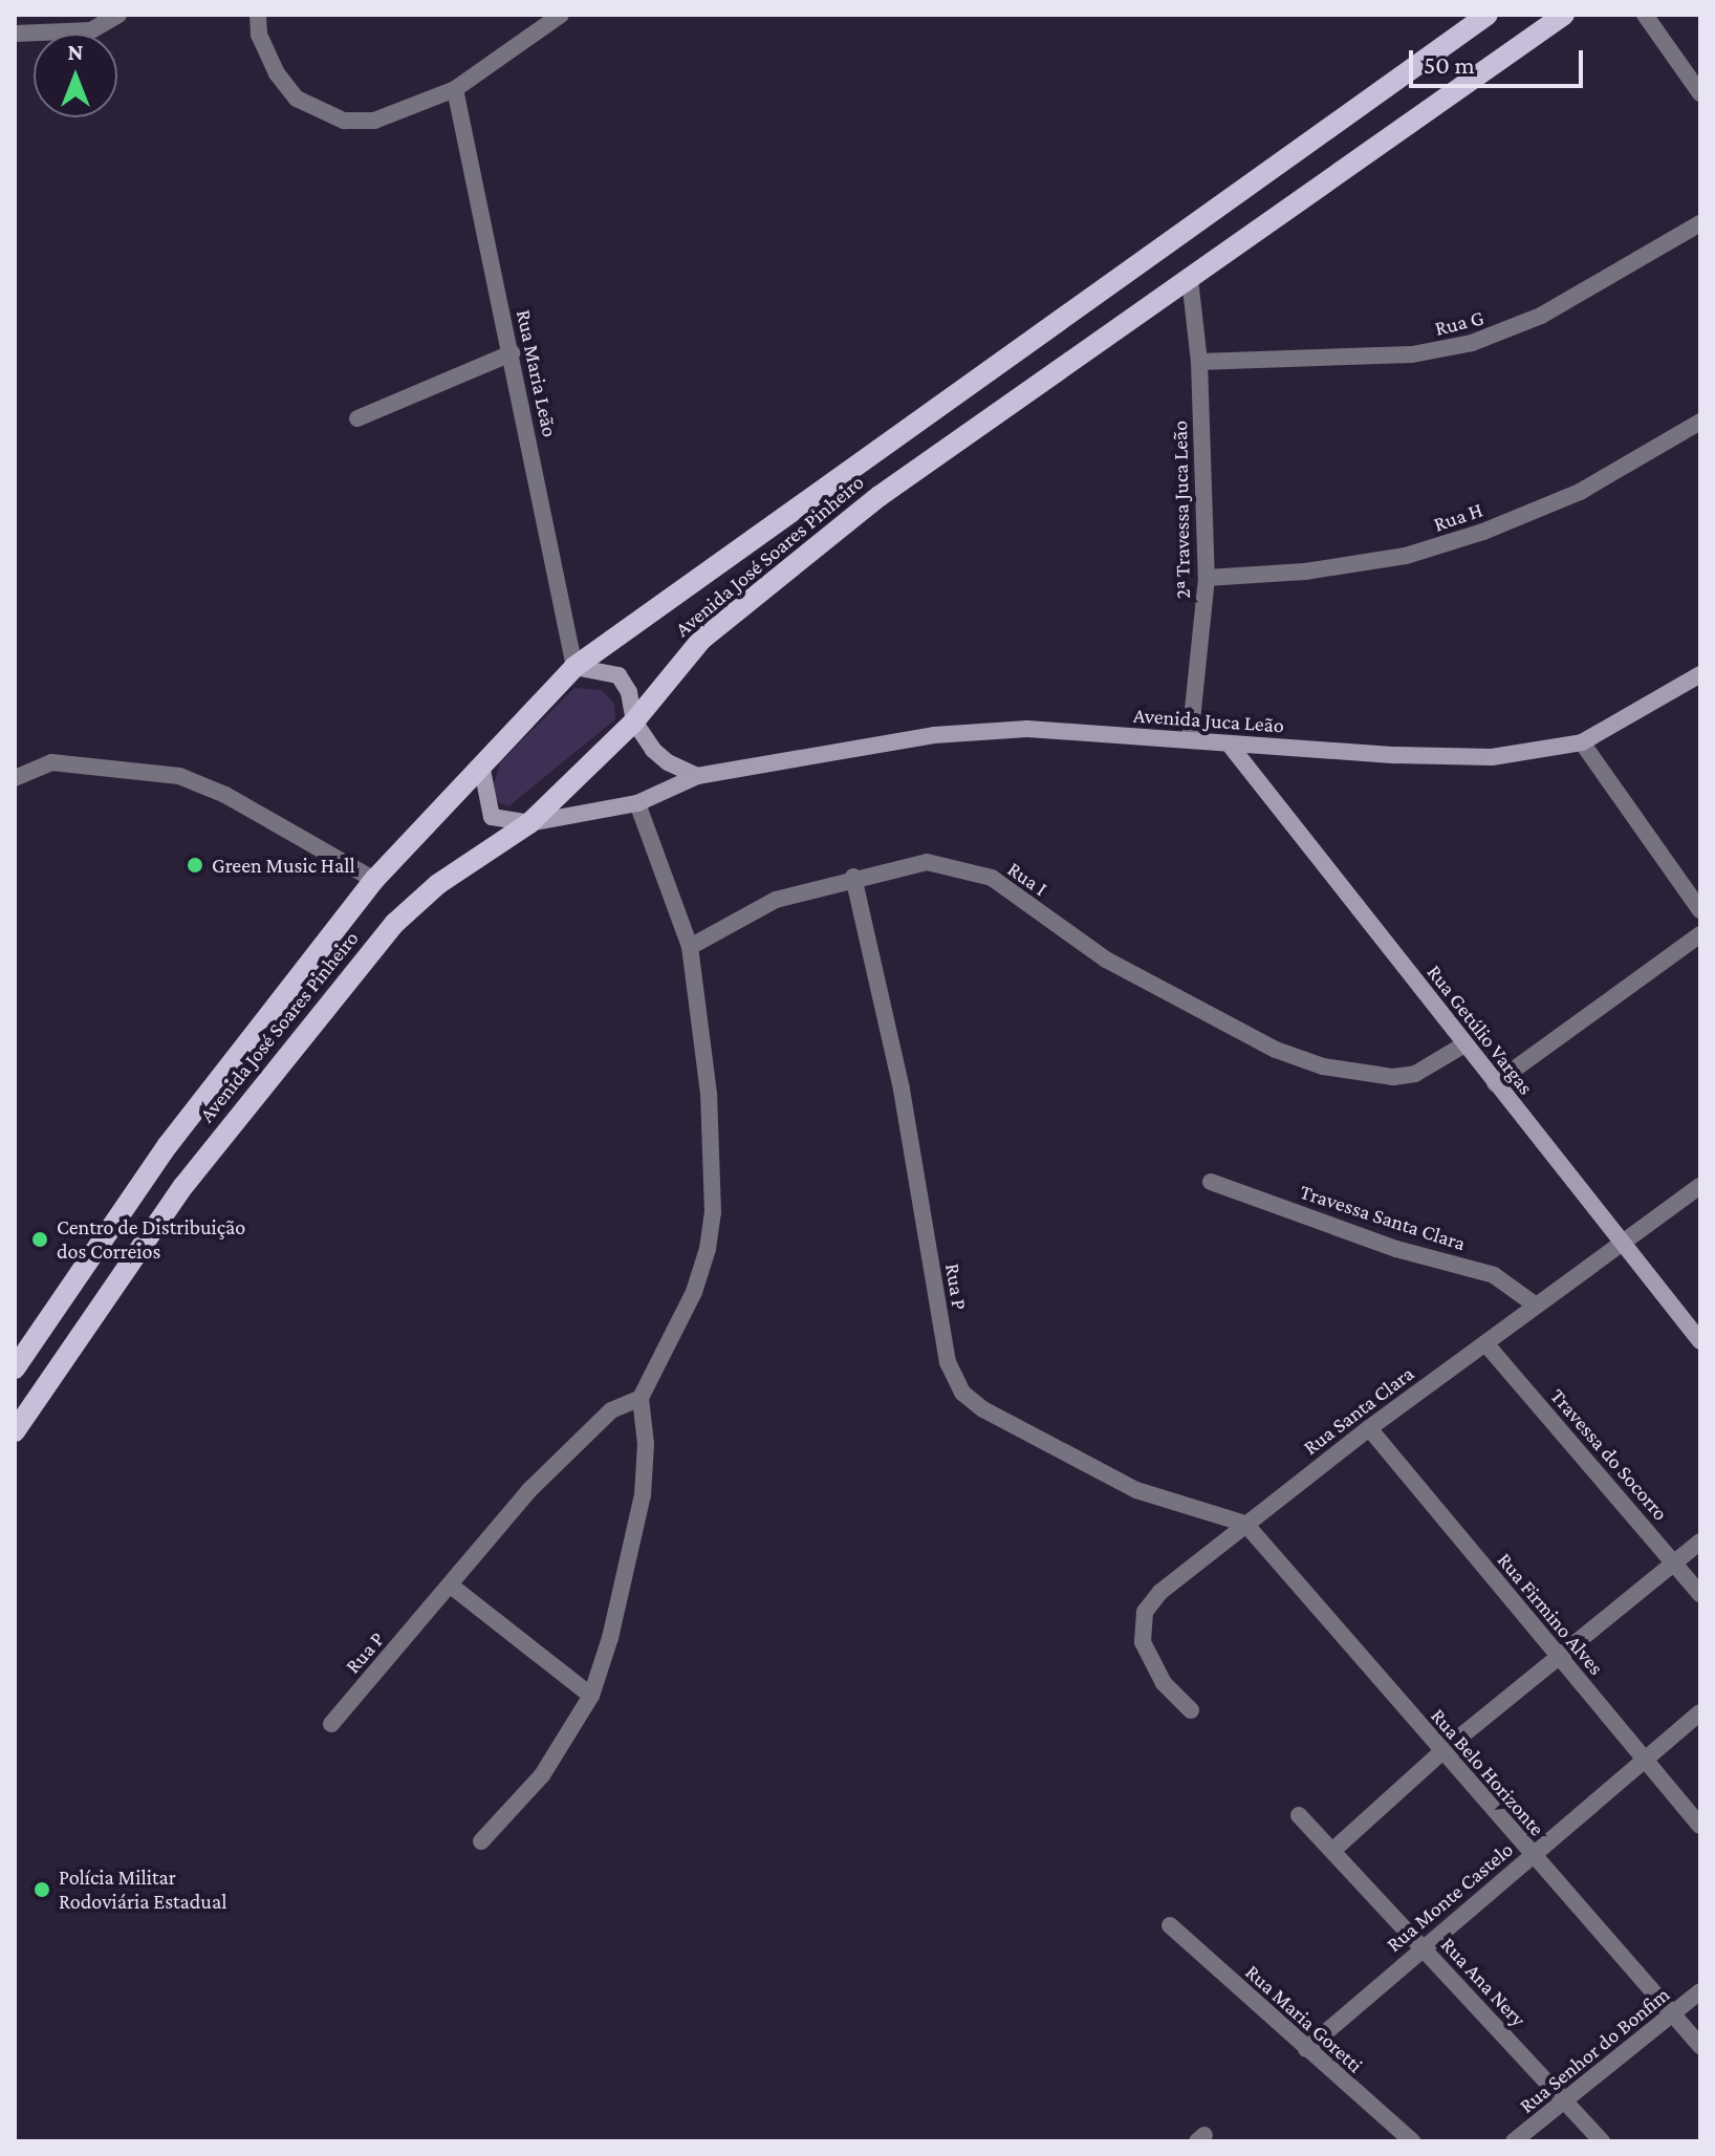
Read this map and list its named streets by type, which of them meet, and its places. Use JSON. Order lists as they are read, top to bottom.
{
  "streets": {
    "main road": ["Avenida José Soares Pinheiro", "Avenida Juca Leão", "Rua Getúlio Vargas"],
    "street": [
      "Rua G",
      "Rua Maria Leão",
      "2ª Travessa Juca Leão",
      "Rua H",
      "Rua I",
      "Travessa Santa Clara",
      "Rua P",
      "Rua Santa Clara",
      "Travessa do Socorro",
      "Rua Firmino Alves",
      "Rua Belo Horizonte",
      "Rua Monte Castelo",
      "Rua Ana Nery",
      "Rua Maria Goretti",
      "Rua Senhor do Bonfim"
    ]
  },
  "crossings": [
    ["Rua G", "2ª Travessa Juca Leão"],
    ["Rua Maria Leão", "Avenida José Soares Pinheiro"],
    ["2ª Travessa Juca Leão", "Rua H"],
    ["2ª Travessa Juca Leão", "Avenida José Soares Pinheiro"],
    ["2ª Travessa Juca Leão", "Avenida Juca Leão"],
    ["Avenida José Soares Pinheiro", "Avenida Juca Leão"],
    ["Avenida Juca Leão", "Rua Getúlio Vargas"],
    ["Rua I", "Rua Getúlio Vargas"],
    ["Rua I", "Rua P"],
    ["Rua Getúlio Vargas", "Rua Santa Clara"],
    ["Travessa Santa Clara", "Rua Santa Clara"],
    ["Rua P", "Rua Santa Clara"],
    ["Rua P", "Rua Belo Horizonte"],
    ["Rua Santa Clara", "Travessa do Socorro"],
    ["Rua Santa Clara", "Rua Firmino Alves"],
    ["Rua Santa Clara", "Rua Belo Horizonte"],
    ["Rua Firmino Alves", "Rua Monte Castelo"],
    ["Rua Belo Horizonte", "Rua Monte Castelo"],
    ["Rua Belo Horizonte", "Rua Senhor do Bonfim"],
    ["Rua Monte Castelo", "Rua Ana Nery"],
    ["Rua Monte Castelo", "Rua Maria Goretti"],
    ["Rua Ana Nery", "Rua Senhor do Bonfim"]
  ],
  "places": ["Green Music Hall", "Centro de Distribuição dos Correios", "Polícia Militar Rodoviária Estadual"],
  "scale_bar": "50 m",
  "north": "top"
}
